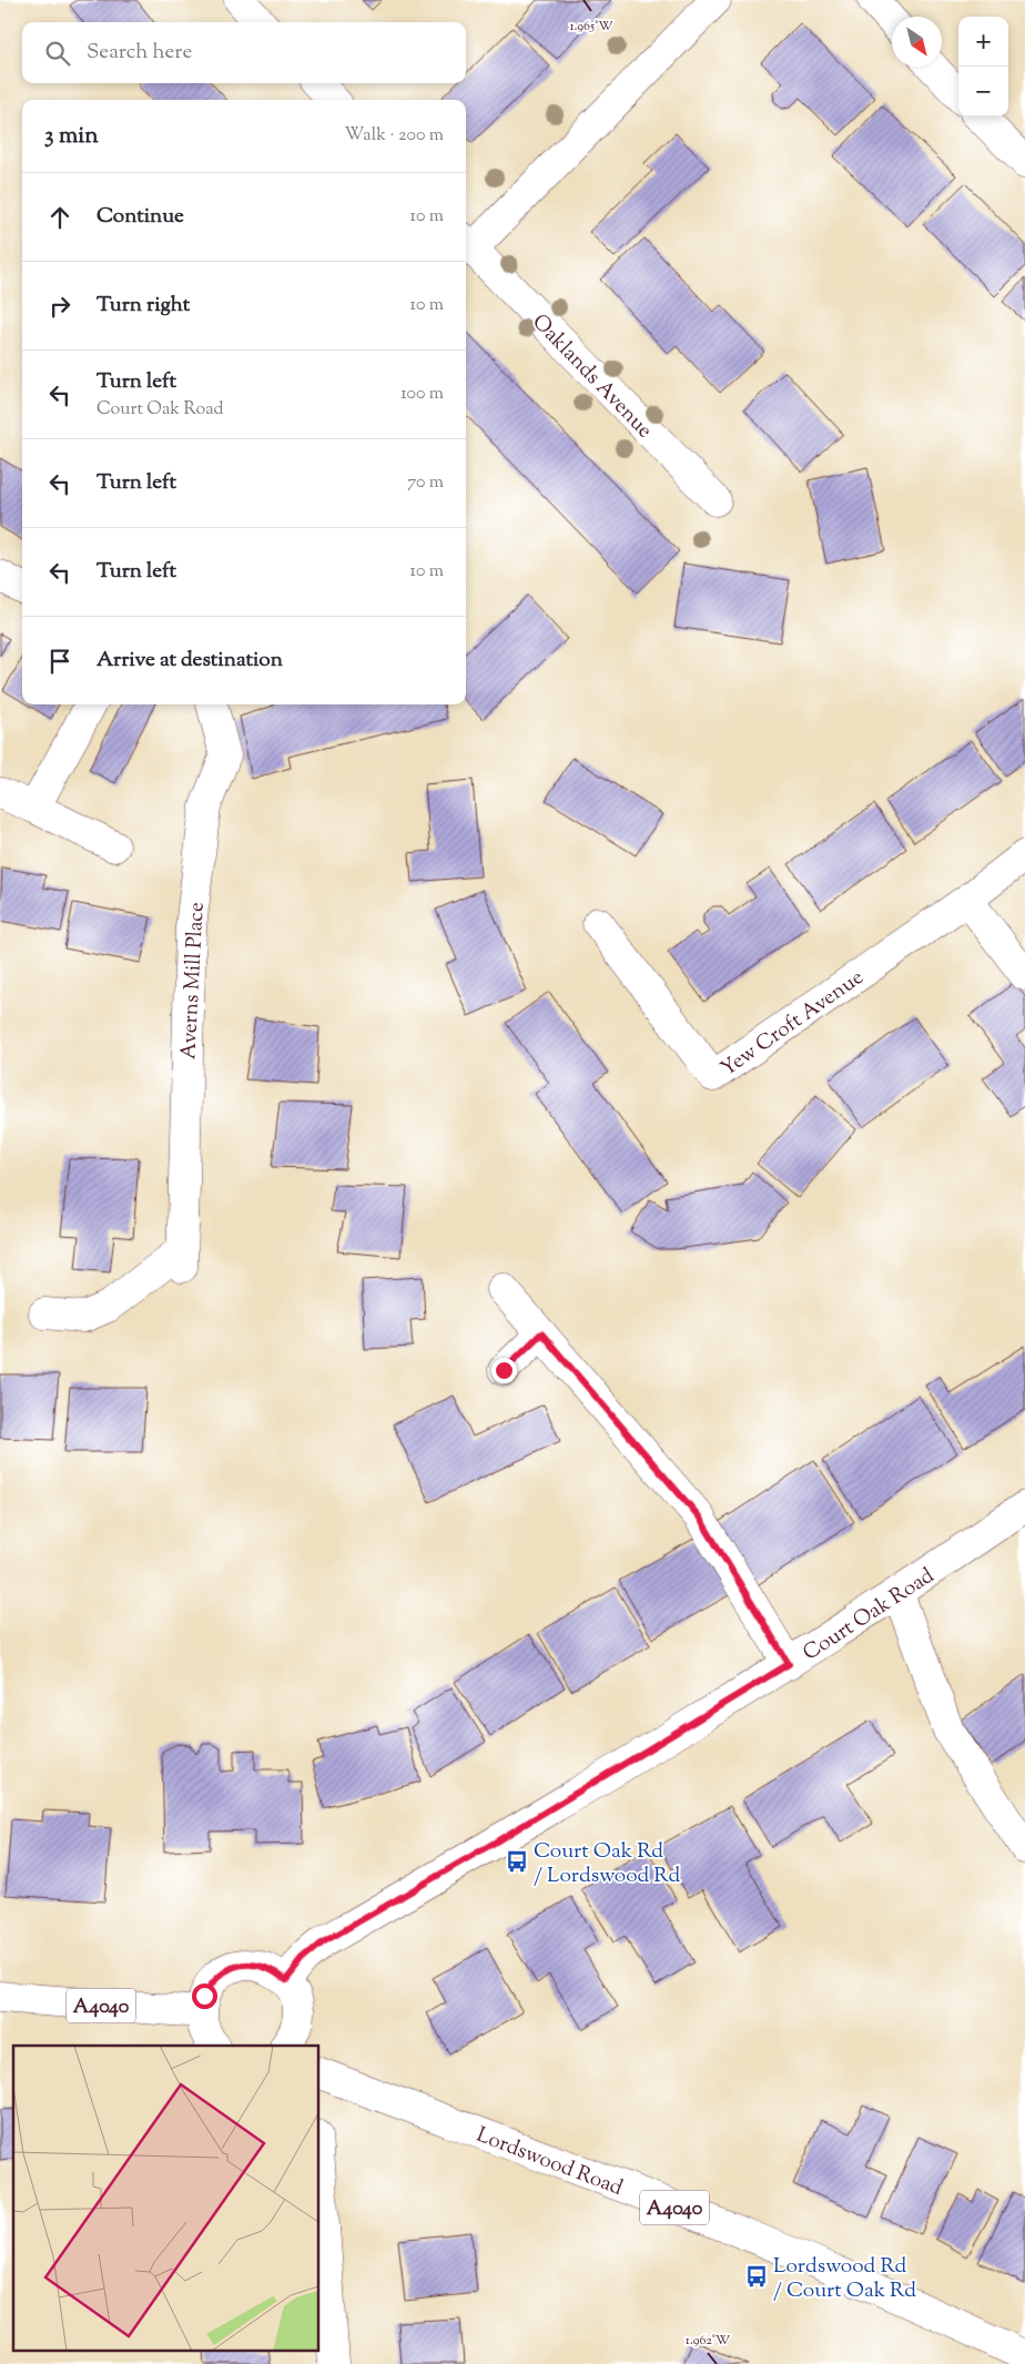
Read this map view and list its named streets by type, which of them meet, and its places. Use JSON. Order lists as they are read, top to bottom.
{
  "streets": {
    "street": [
      "Oaklands Avenue",
      "Averns Mill Place",
      "Yew Croft Avenue",
      "Court Oak Road",
      "A4040",
      "Lordswood Road"
    ]
  },
  "places": {
    "bus stop": ["Court Oak Rd / Lordswood Rd", "Lordswood Rd / Court Oak Rd"]
  },
  "north": "bottom right",
  "page": {
    "map_buttons": ["+", "−"],
    "search": "Search here",
    "heading": ["3 min", "Walk · 200 m"],
    "list": [
      ["Continue", "10 m"],
      ["Turn right", "10 m"],
      ["Turn left", "Court Oak Road", "100 m"],
      ["Turn left", "70 m"],
      ["Turn left", "10 m"],
      "Arrive at destination"
    ]
  },
  "coordinates": ["1.965°W", "1.962°W"]
}
